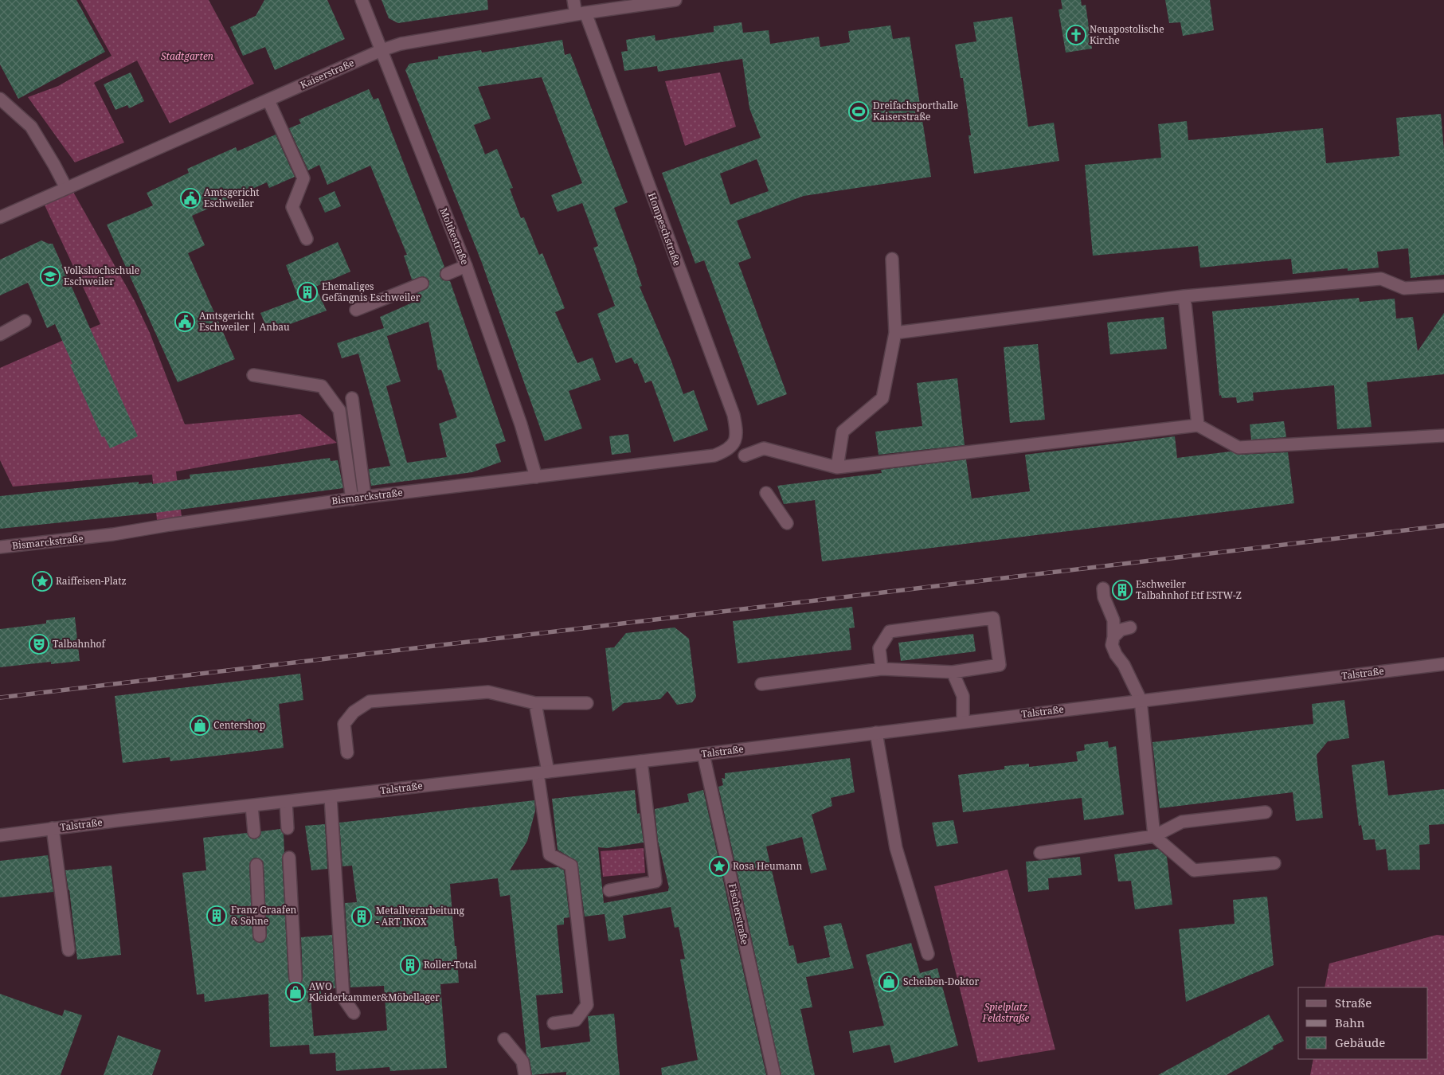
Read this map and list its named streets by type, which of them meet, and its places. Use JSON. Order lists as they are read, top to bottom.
{
  "streets": {
    "street": [
      "Kaiserstraße",
      "Hompeschstraße",
      "Moltkestraße",
      "Bismarckstraße",
      "Talstraße",
      "Fischerstraße"
    ]
  },
  "crossings": [
    ["Kaiserstraße", "Hompeschstraße"],
    ["Kaiserstraße", "Moltkestraße"],
    ["Hompeschstraße", "Bismarckstraße"],
    ["Moltkestraße", "Bismarckstraße"],
    ["Talstraße", "Fischerstraße"]
  ],
  "parks": ["Stadtgarten", "Spielplatz Feldstraße"],
  "places": {
    "church": ["Neuapostolische Kirche"],
    "sports": ["Dreifachsporthalle Kaiserstraße"],
    "public building": ["Amtsgericht Eschweiler", "Amtsgericht Eschweiler | Anbau"],
    "school or university": ["Volkshochschule Eschweiler"],
    "building": [
      "Ehemaliges Gefängnis Eschweiler",
      "Eschweiler Talbahnhof Etf ESTW-Z",
      "Franz Graafen & Söhne",
      "Metallverarbeitung - ART INOX",
      "Roller-Total"
    ],
    "place": ["Raiffeisen-Platz", "Rosa Heumann"],
    "theatre": ["Talbahnhof"],
    "shop": ["Centershop", "Scheiben-Doktor", "AWO Kleiderkammer&Möbellager"]
  },
  "legend": ["Straße", "Bahn", "Gebäude"]
}
